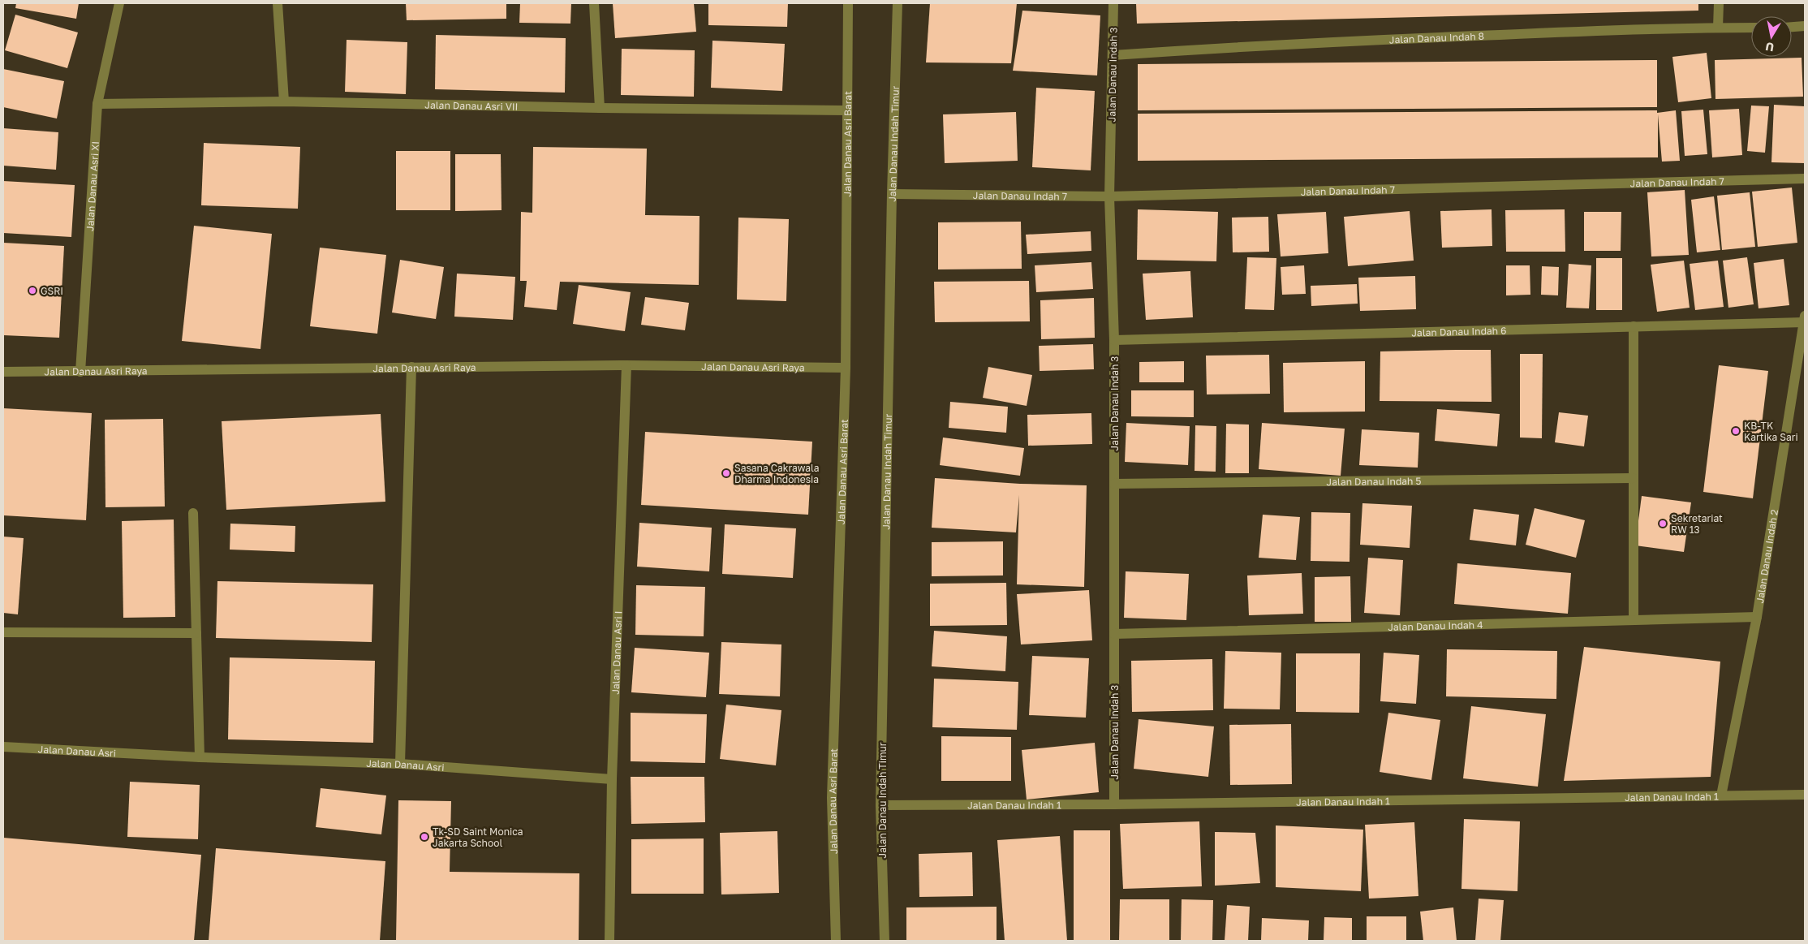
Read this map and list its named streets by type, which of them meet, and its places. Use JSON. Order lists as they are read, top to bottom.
{
  "streets": {
    "street": [
      "Jalan Danau Indah 8",
      "Jalan Danau Indah 3",
      "Jalan Danau Asri VII",
      "Jalan Danau Asri Barat",
      "Jalan Danau Indah Timur",
      "Jalan Danau Indah 7",
      "Jalan Danau Asri XI",
      "Jalan Danau Indah 6",
      "Jalan Danau Asri Raya",
      "Jalan Danau Indah 5",
      "Jalan Danau Indah 2",
      "Jalan Danau Indah 4",
      "Jalan Danau Asri I",
      "Jalan Danau Asri",
      "Jalan Danau Indah 1"
    ]
  },
  "crossings": [
    ["Jalan Danau Indah 8", "Jalan Danau Indah 3"],
    ["Jalan Danau Indah 3", "Jalan Danau Indah 7"],
    ["Jalan Danau Indah 3", "Jalan Danau Indah 6"],
    ["Jalan Danau Indah 3", "Jalan Danau Indah 5"],
    ["Jalan Danau Indah 3", "Jalan Danau Indah 4"],
    ["Jalan Danau Indah 3", "Jalan Danau Indah 1"],
    ["Jalan Danau Asri VII", "Jalan Danau Asri Barat"],
    ["Jalan Danau Asri VII", "Jalan Danau Asri XI"],
    ["Jalan Danau Asri Barat", "Jalan Danau Asri Raya"],
    ["Jalan Danau Indah Timur", "Jalan Danau Indah 7"],
    ["Jalan Danau Indah Timur", "Jalan Danau Indah 1"],
    ["Jalan Danau Asri XI", "Jalan Danau Asri Raya"],
    ["Jalan Danau Indah 6", "Jalan Danau Indah 2"],
    ["Jalan Danau Asri Raya", "Jalan Danau Asri I"],
    ["Jalan Danau Indah 2", "Jalan Danau Indah 4"],
    ["Jalan Danau Indah 2", "Jalan Danau Indah 1"],
    ["Jalan Danau Asri I", "Jalan Danau Asri"]
  ],
  "places": [
    "GSRI",
    "KB-TK Kartika Sari",
    "Sasana Cakrawala Dharma Indonesia",
    "Sekretariat RW 13",
    "Tk-SD Saint Monica Jakarta School"
  ],
  "north": "bottom"
}
